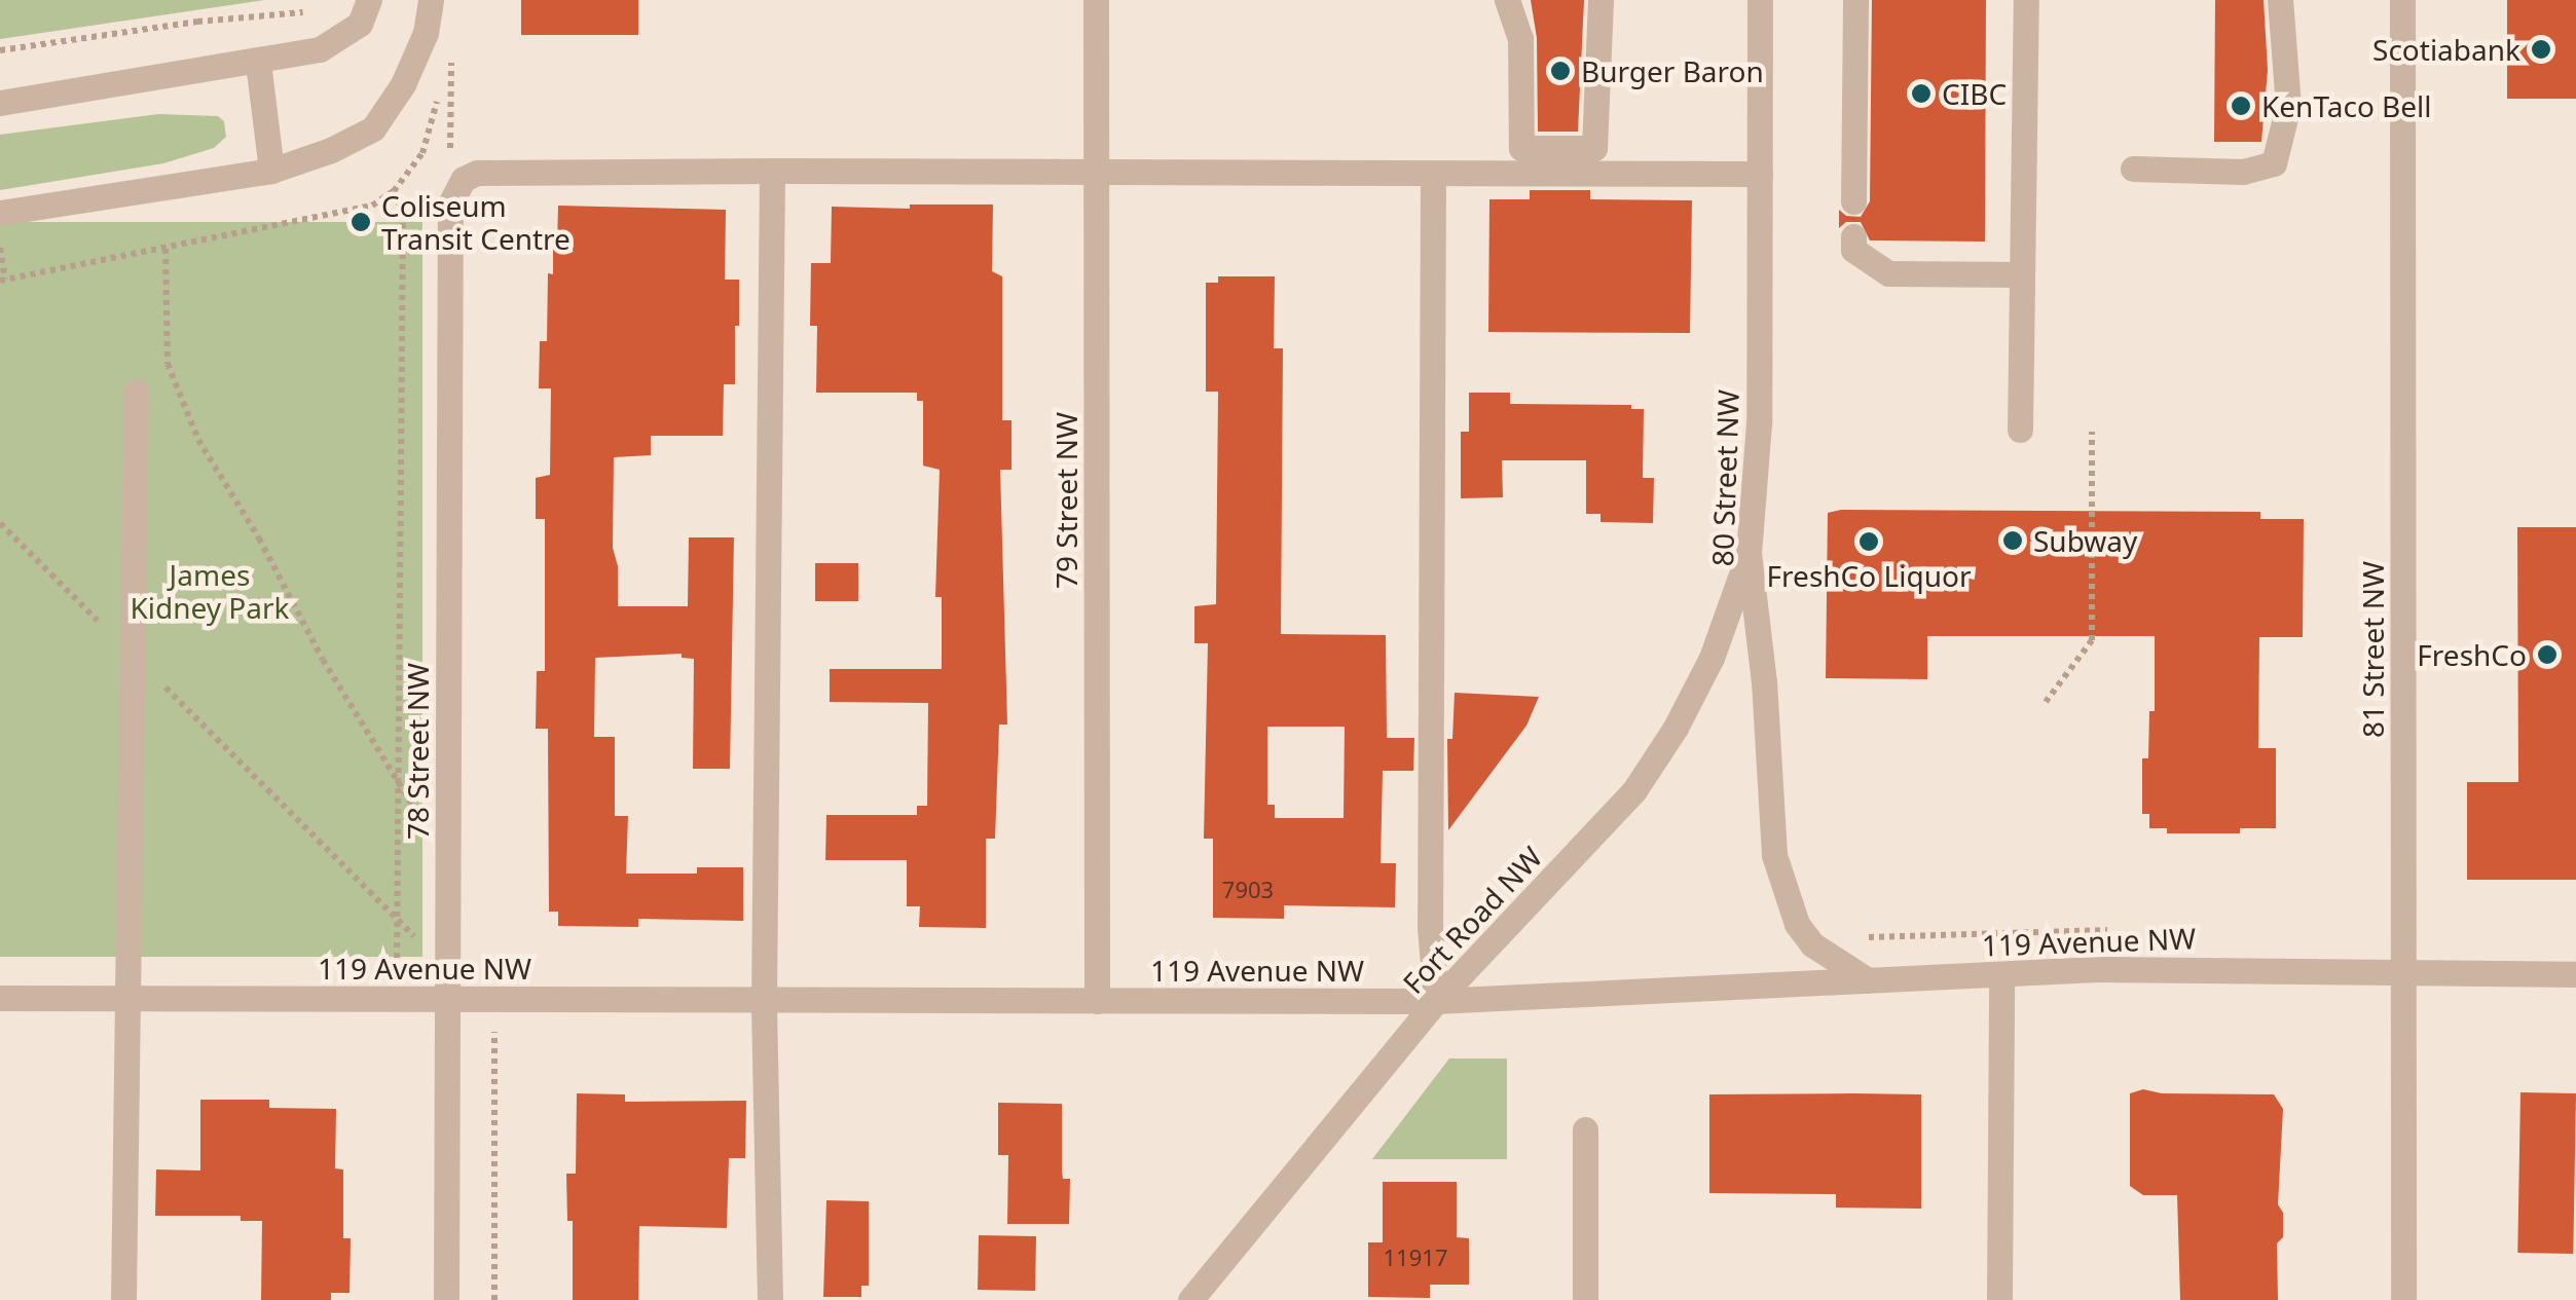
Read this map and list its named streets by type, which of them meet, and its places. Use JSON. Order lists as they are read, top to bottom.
{
  "streets": {
    "street": [
      "80 Street NW",
      "79 Street NW",
      "81 Street NW",
      "78 Street NW",
      "Fort Road NW",
      "119 Avenue NW"
    ]
  },
  "crossings": [
    ["80 Street NW", "Fort Road NW"],
    ["80 Street NW", "119 Avenue NW"],
    ["79 Street NW", "119 Avenue NW"],
    ["81 Street NW", "119 Avenue NW"],
    ["78 Street NW", "119 Avenue NW"],
    ["Fort Road NW", "119 Avenue NW"]
  ],
  "parks": ["James Kidney Park"],
  "places": [
    "Scotiabank",
    "Burger Baron",
    "CIBC",
    "KenTaco Bell",
    "Coliseum Transit Centre",
    "Subway",
    "FreshCo Liquor",
    "FreshCo"
  ],
  "house_numbers": ["7903", "11917"]
}
